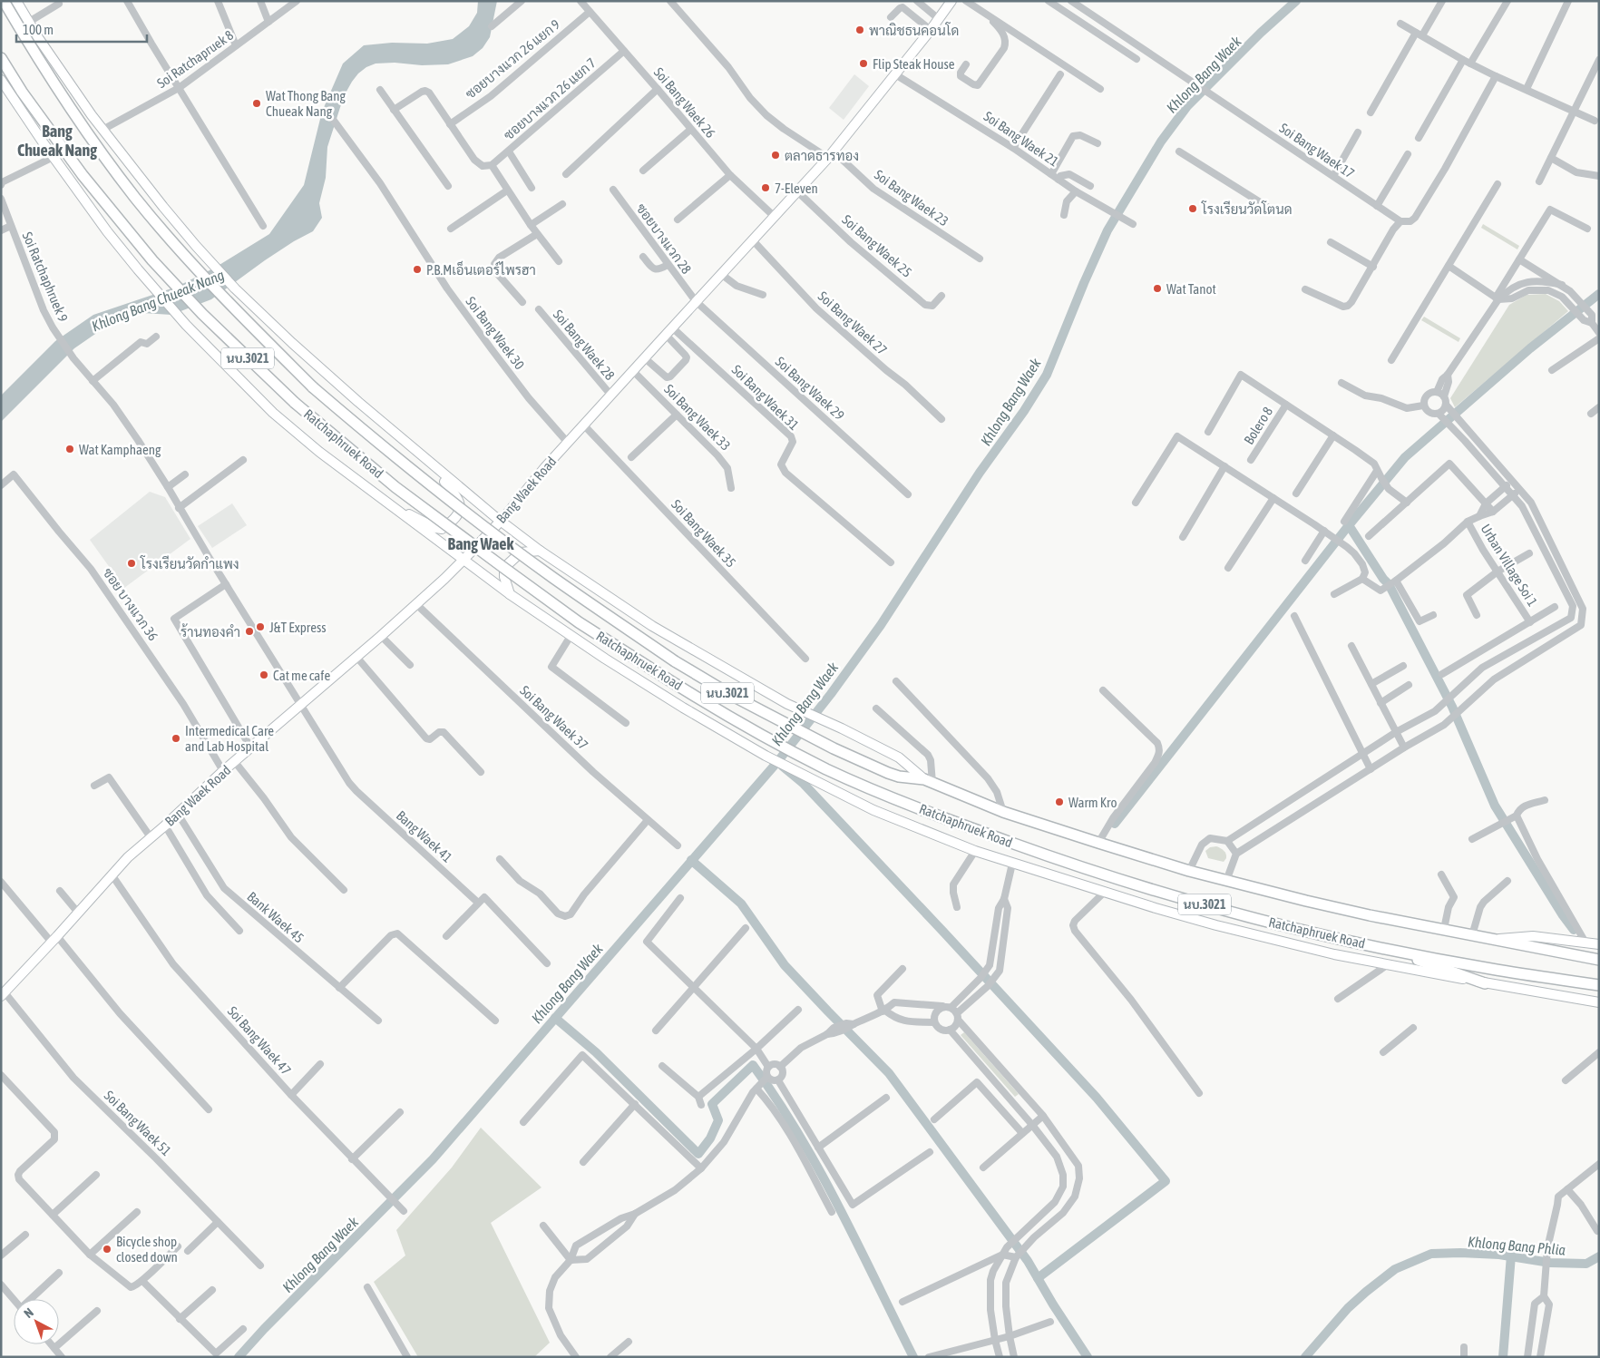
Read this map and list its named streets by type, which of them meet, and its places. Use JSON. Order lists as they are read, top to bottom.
{
  "streets": {
    "main road": ["นบ.3021", "Ratchaphruek Road", "Bang Waek Road"],
    "street": [
      "Soi Ratchapruek 8",
      "ซอยบางแวก 26 แยก 9",
      "ซอยบางแวก 26 แยก 7",
      "Soi Bang Waek 26",
      "Soi Bang Waek 21",
      "Soi Bang Waek 17",
      "Soi Bang Waek 23",
      "ซอยบางแวก 28",
      "Soi Bang Waek 25",
      "Soi Ratchaphruek 9",
      "Soi Bang Waek 27",
      "Soi Bang Waek 30",
      "Soi Bang Waek 28",
      "Soi Bang Waek 29",
      "Soi Bang Waek 31",
      "Soi Bang Waek 33",
      "Bolero 8",
      "Soi Bang Waek 35",
      "Urban Village Soi 1",
      "ซอย บางแวก 36",
      "Soi Bang Waek 37",
      "Bang Waek 41",
      "Bank Waek 45",
      "Soi Bang Waek 47",
      "Soi Bang Waek 51"
    ]
  },
  "crossings": [
    ["Soi Ratchapruek 8", "Ratchaphruek Road"],
    ["ซอยบางแวก 26 แยก 9", "Soi Bang Waek 26"],
    ["ซอยบางแวก 26 แยก 7", "Soi Bang Waek 26"],
    ["Soi Bang Waek 26", "Bang Waek Road"],
    ["Soi Bang Waek 21", "Bang Waek Road"],
    ["Soi Bang Waek 23", "Bang Waek Road"],
    ["ซอยบางแวก 28", "Soi Bang Waek 29"],
    ["ซอยบางแวก 28", "Bang Waek Road"],
    ["Soi Bang Waek 25", "Bang Waek Road"],
    ["Soi Ratchaphruek 9", "Bang Waek 41"],
    ["Soi Bang Waek 27", "Bang Waek Road"],
    ["Soi Bang Waek 30", "Bang Waek Road"],
    ["Soi Bang Waek 28", "Bang Waek Road"],
    ["Soi Bang Waek 29", "Bang Waek Road"],
    ["Soi Bang Waek 31", "Bang Waek Road"],
    ["Soi Bang Waek 33", "Bang Waek Road"],
    ["Ratchaphruek Road", "Bang Waek Road"],
    ["Bang Waek Road", "Soi Bang Waek 35"],
    ["Bang Waek Road", "ซอย บางแวก 36"],
    ["Bang Waek Road", "Soi Bang Waek 37"],
    ["Bang Waek Road", "Bang Waek 41"],
    ["Bang Waek Road", "Bank Waek 45"],
    ["Bang Waek Road", "Soi Bang Waek 47"],
    ["Bang Waek Road", "Soi Bang Waek 51"]
  ],
  "districts": ["Bang Chueak Nang", "Bang Waek"],
  "water": ["Khlong Bang Waek", "Khlong Bang Chueak Nang", "Khlong Bang Phlia"],
  "places": [
    "พาณิชธนคอนโด",
    "Flip Steak House",
    "Wat Thong Bang Chueak Nang",
    "ตลาดธารทอง",
    "7-Eleven",
    "โรงเรียนวัดโตนด",
    "P.B.Mเอ็นเตอร์ไพรฮา",
    "Wat Tanot",
    "Wat Kamphaeng",
    "โรงเรียนวัดกำแพง",
    "J&T Express",
    "ร้านทองคำ",
    "Cat me cafe",
    "Intermedical Care and Lab Hospital",
    "Warm Kro",
    "Bicycle shop closed down"
  ],
  "scale_bar": "100 m",
  "north": "top left"
}
